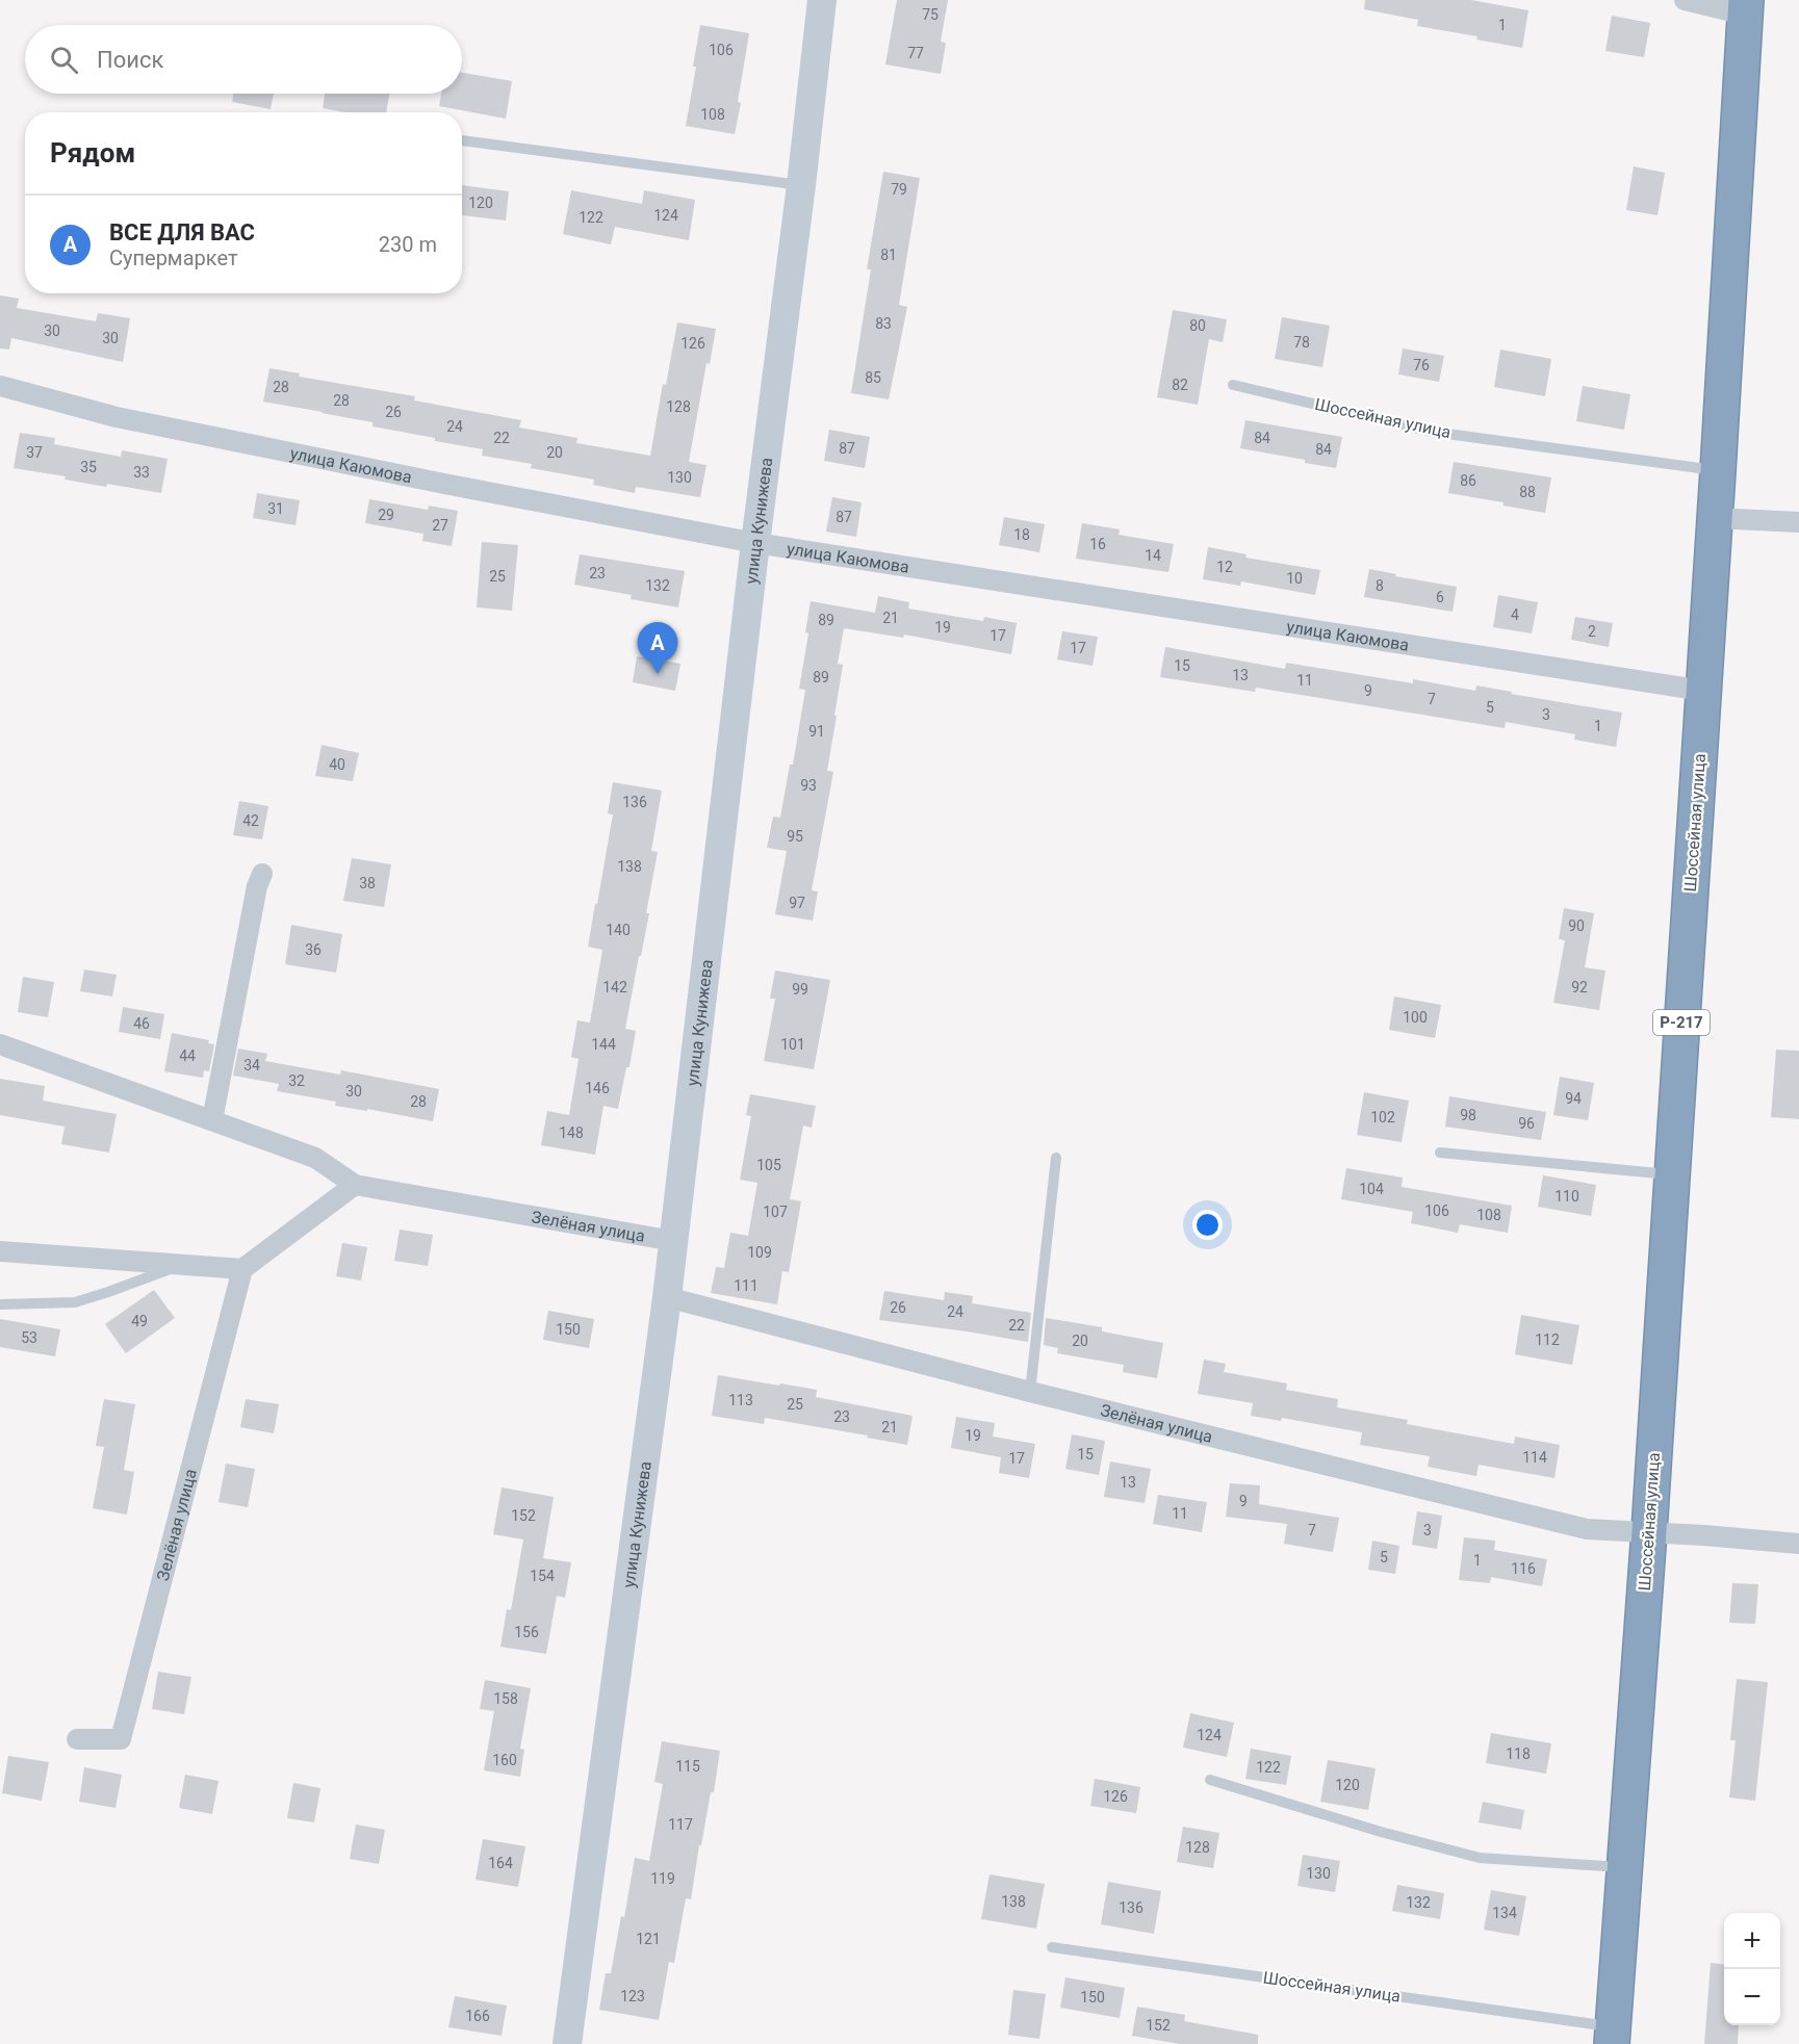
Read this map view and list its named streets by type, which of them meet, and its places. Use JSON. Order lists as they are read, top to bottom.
{
  "streets": {
    "highway": ["Шоссейная улица", "Р-217"],
    "street": ["улица Каюмова", "улица Кунижева", "Зелёная улица"]
  },
  "crossings": [
    ["Шоссейная улица", "улица Каюмова"],
    ["Шоссейная улица", "Зелёная улица"],
    ["улица Каюмова", "улица Кунижева"],
    ["улица Кунижева", "Зелёная улица"]
  ],
  "house_numbers": [
    "75",
    "1",
    "106",
    "77",
    "108",
    "79",
    "120",
    "124",
    "122",
    "81",
    "83",
    "80",
    "30",
    "30",
    "78",
    "126",
    "76",
    "85",
    "82",
    "28",
    "28",
    "128",
    "26",
    "24",
    "22",
    "84",
    "87",
    "84",
    "37",
    "20",
    "35",
    "33",
    "130",
    "86",
    "88",
    "31",
    "29",
    "87",
    "27",
    "18",
    "16",
    "14",
    "12",
    "23",
    "25",
    "10",
    "132",
    "8",
    "6",
    "4",
    "21",
    "89",
    "19",
    "2",
    "17",
    "17",
    "15",
    "13",
    "89",
    "11",
    "9",
    "7",
    "5",
    "3",
    "1",
    "91",
    "40",
    "93",
    "136",
    "42",
    "95",
    "138",
    "38",
    "97",
    "90",
    "140",
    "36",
    "142",
    "92",
    "99",
    "100",
    "46",
    "144",
    "101",
    "44",
    "34",
    "32",
    "146",
    "30",
    "94",
    "28",
    "98",
    "102",
    "96",
    "148",
    "105",
    "104",
    "110",
    "106",
    "107",
    "108",
    "109",
    "111",
    "26",
    "24",
    "49",
    "22",
    "150",
    "53",
    "112",
    "20",
    "113",
    "25",
    "23",
    "21",
    "19",
    "15",
    "114",
    "17",
    "13",
    "9",
    "11",
    "152",
    "7",
    "3",
    "5",
    "1",
    "116",
    "154",
    "156",
    "158",
    "124",
    "118",
    "160",
    "115",
    "122",
    "120",
    "126",
    "117",
    "128",
    "164",
    "130",
    "119",
    "138",
    "132",
    "136",
    "134",
    "121",
    "123",
    "150",
    "166",
    "152"
  ],
  "page": {
    "search": "Поиск",
    "heading": "Рядом",
    "list": [
      {
        "mark": "A",
        "name": "ВСЕ ДЛЯ ВАС",
        "note": "Супермаркет",
        "value": "230 m"
      }
    ],
    "pins": "A",
    "map_buttons": ["+", "−"]
  }
}
